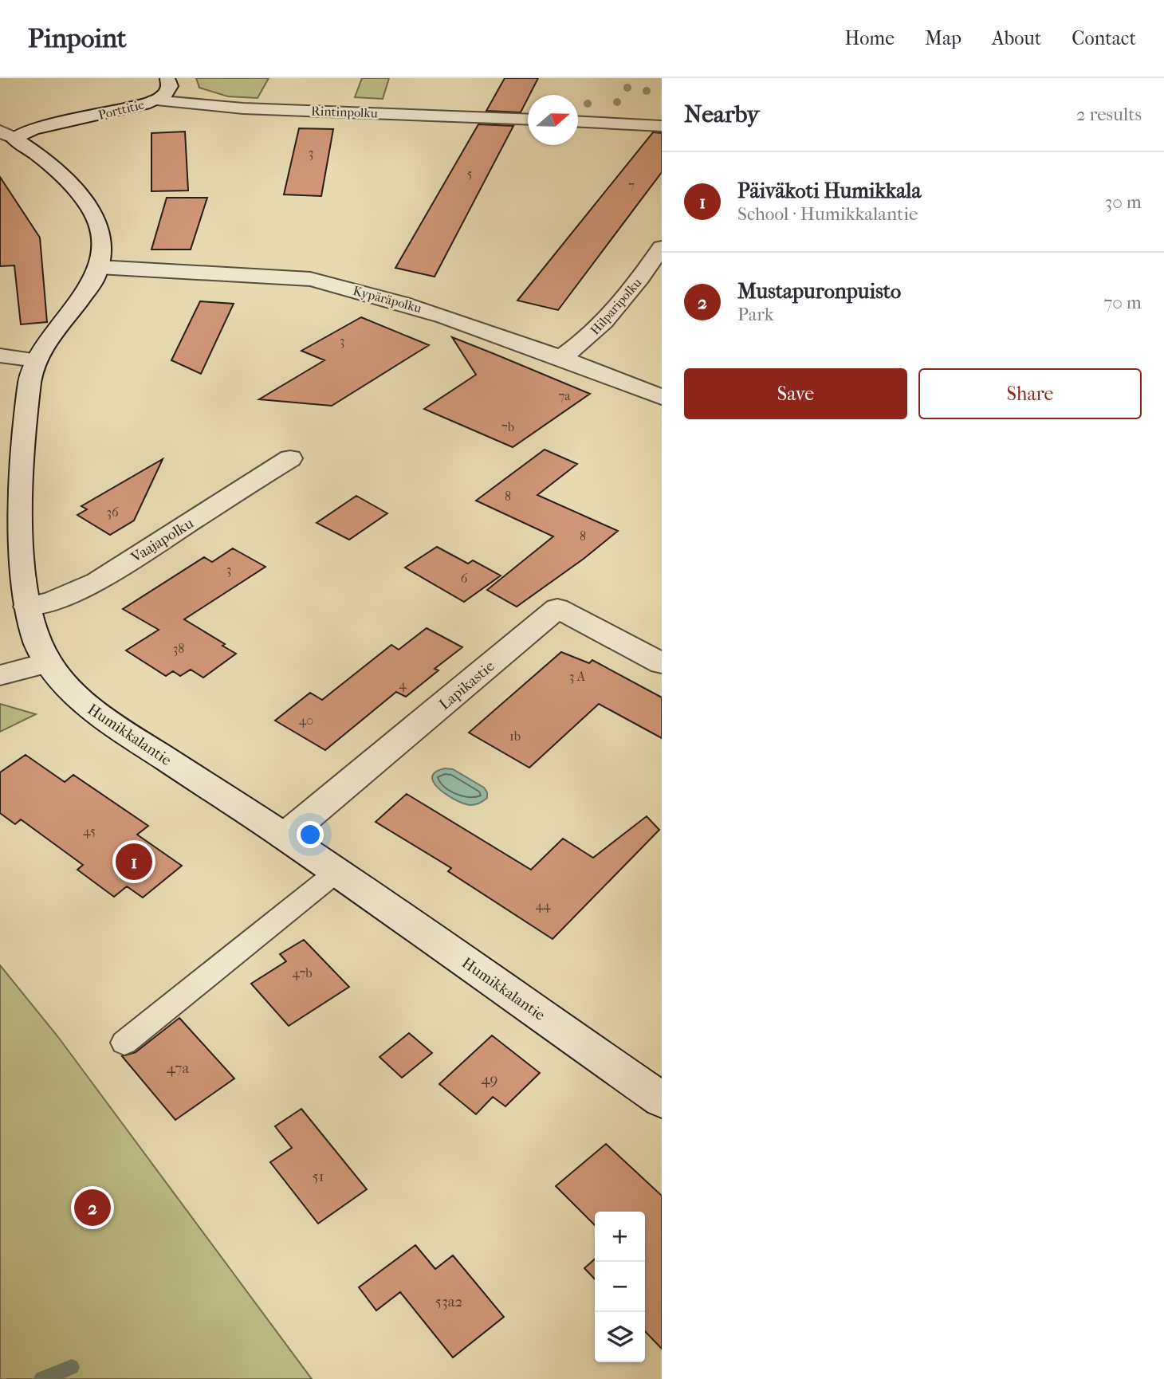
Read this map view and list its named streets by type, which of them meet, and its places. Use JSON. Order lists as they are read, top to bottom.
{
  "streets": {
    "street": [
      "Porttitie",
      "Rintinpolku",
      "Kypäräpolku",
      "Hilparipolku",
      "Vaajapolku",
      "Lapikastie",
      "Humikkalantie"
    ]
  },
  "crossings": [
    ["Porttitie", "Rintinpolku"],
    ["Porttitie", "Humikkalantie"],
    ["Kypäräpolku", "Hilparipolku"],
    ["Kypäräpolku", "Humikkalantie"],
    ["Vaajapolku", "Humikkalantie"],
    ["Lapikastie", "Humikkalantie"]
  ],
  "house_numbers": [
    "3",
    "5",
    "7",
    "3",
    "7a",
    "7b",
    "8",
    "36",
    "8",
    "3",
    "6",
    "38",
    "3 A",
    "4",
    "40",
    "1b",
    "45",
    "44",
    "47b",
    "47a",
    "49",
    "51",
    "53a2"
  ],
  "north": "right",
  "page": {
    "header": "Pinpoint",
    "nav": [
      "Home",
      "Map",
      "About",
      "Contact"
    ],
    "heading": ["Nearby", "2 results"],
    "list": [
      {
        "mark": "1",
        "name": "Päiväkoti Humikkala",
        "note": "School · Humikkalantie",
        "value": "30 m"
      },
      {
        "mark": "2",
        "name": "Mustapuronpuisto",
        "note": "Park",
        "value": "70 m"
      }
    ],
    "buttons": ["Save", "Share"],
    "pins": ["1", "2"],
    "map_buttons": ["+", "−"]
  }
}
